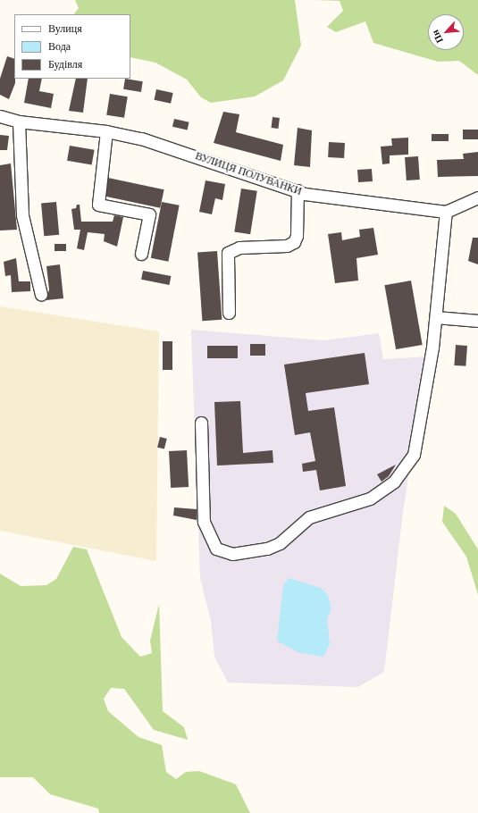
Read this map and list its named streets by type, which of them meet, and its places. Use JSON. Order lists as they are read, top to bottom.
{
  "streets": {
    "street": ["ВУЛИЦЯ ПОЛУВАНКИ"]
  },
  "legend": ["Вулиця", "Вода", "Будівля"],
  "north": "bottom left"
}
